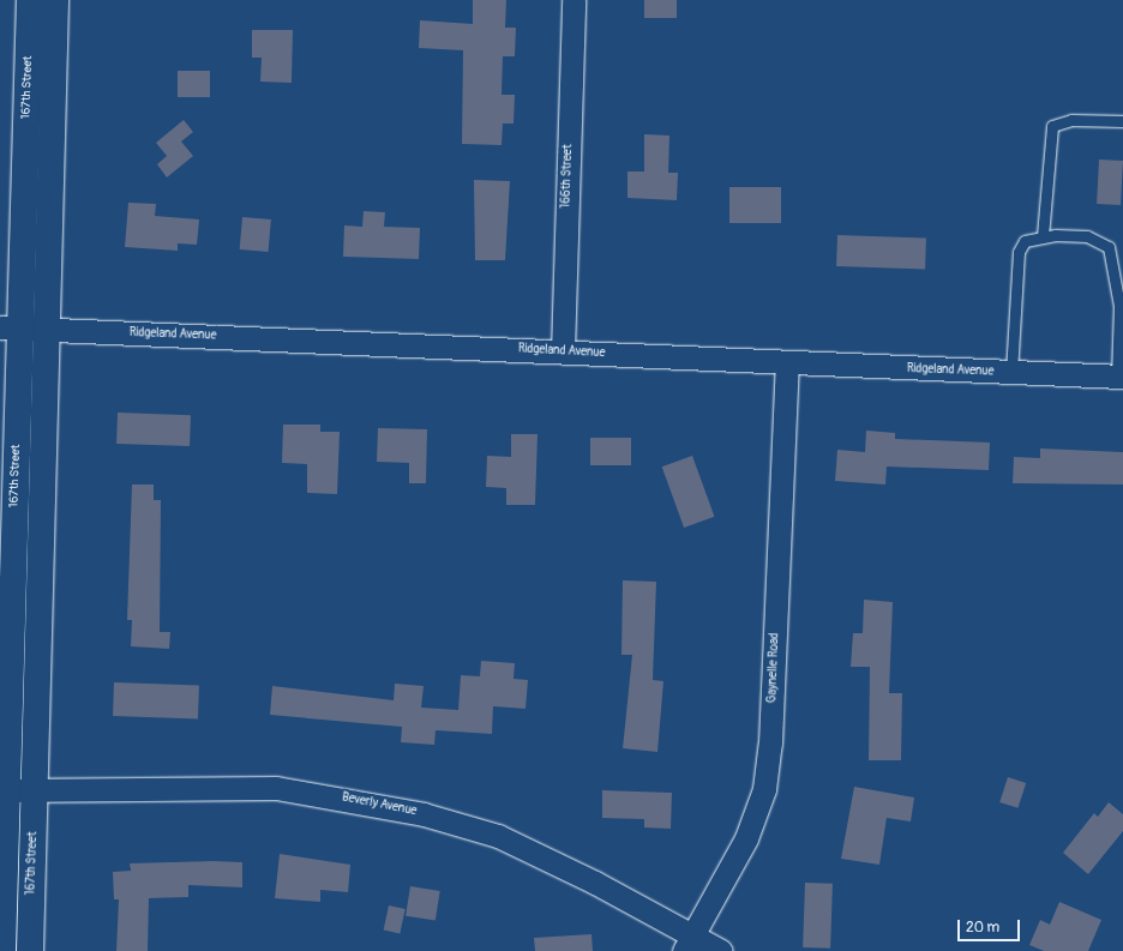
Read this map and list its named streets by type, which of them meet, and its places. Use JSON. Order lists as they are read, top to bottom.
{
  "streets": {
    "main road": ["167th Street"],
    "street": [
      "166th Street",
      "Ridgeland Avenue",
      "Gaynelle Road",
      "Beverly Avenue"
    ]
  },
  "crossings": [
    ["167th Street", "Ridgeland Avenue"],
    ["167th Street", "Beverly Avenue"],
    ["166th Street", "Ridgeland Avenue"],
    ["Ridgeland Avenue", "Gaynelle Road"],
    ["Gaynelle Road", "Beverly Avenue"]
  ],
  "scale_bar": "20 m"
}
